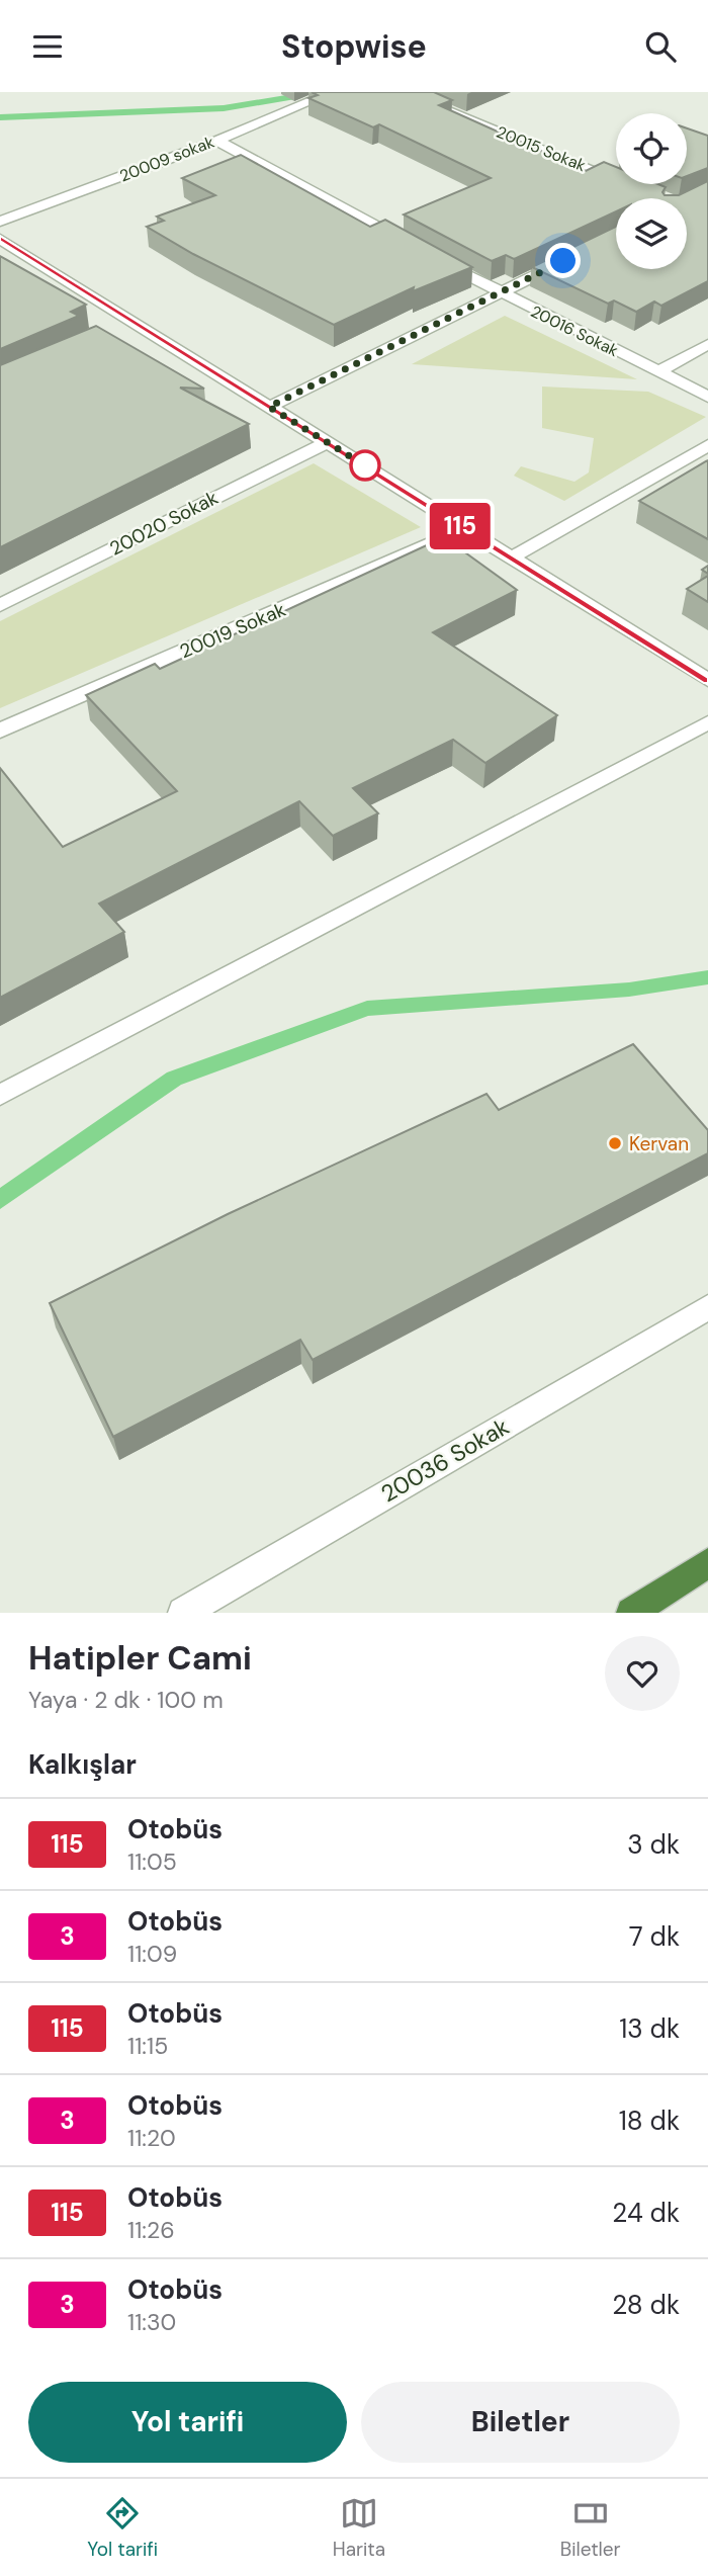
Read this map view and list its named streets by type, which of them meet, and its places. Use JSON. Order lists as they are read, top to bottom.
{
  "streets": {
    "street": [
      "20015 Sokak",
      "20009 sokak",
      "20016 Sokak",
      "20020 Sokak",
      "20019 Sokak",
      "20036 Sokak"
    ]
  },
  "places": ["Kervan"],
  "lines": ["bus line 115"],
  "page": {
    "header": "Stopwise",
    "on_map": "115",
    "heading": [
      ["Hatipler Cami", "Yaya · 2 dk · 100 m"],
      "Kalkışlar"
    ],
    "list": [
      {
        "mark": "115",
        "name": "Otobüs",
        "note": "11:05",
        "value": "3 dk"
      },
      {
        "mark": "3",
        "name": "Otobüs",
        "note": "11:09",
        "value": "7 dk"
      },
      {
        "mark": "115",
        "name": "Otobüs",
        "note": "11:15",
        "value": "13 dk"
      },
      {
        "mark": "3",
        "name": "Otobüs",
        "note": "11:20",
        "value": "18 dk"
      },
      {
        "mark": "115",
        "name": "Otobüs",
        "note": "11:26",
        "value": "24 dk"
      },
      {
        "mark": "3",
        "name": "Otobüs",
        "note": "11:30",
        "value": "28 dk"
      }
    ],
    "buttons": ["Yol tarifi", "Biletler"],
    "tabs": ["Yol tarifi", "Harita", "Biletler"]
  }
}
